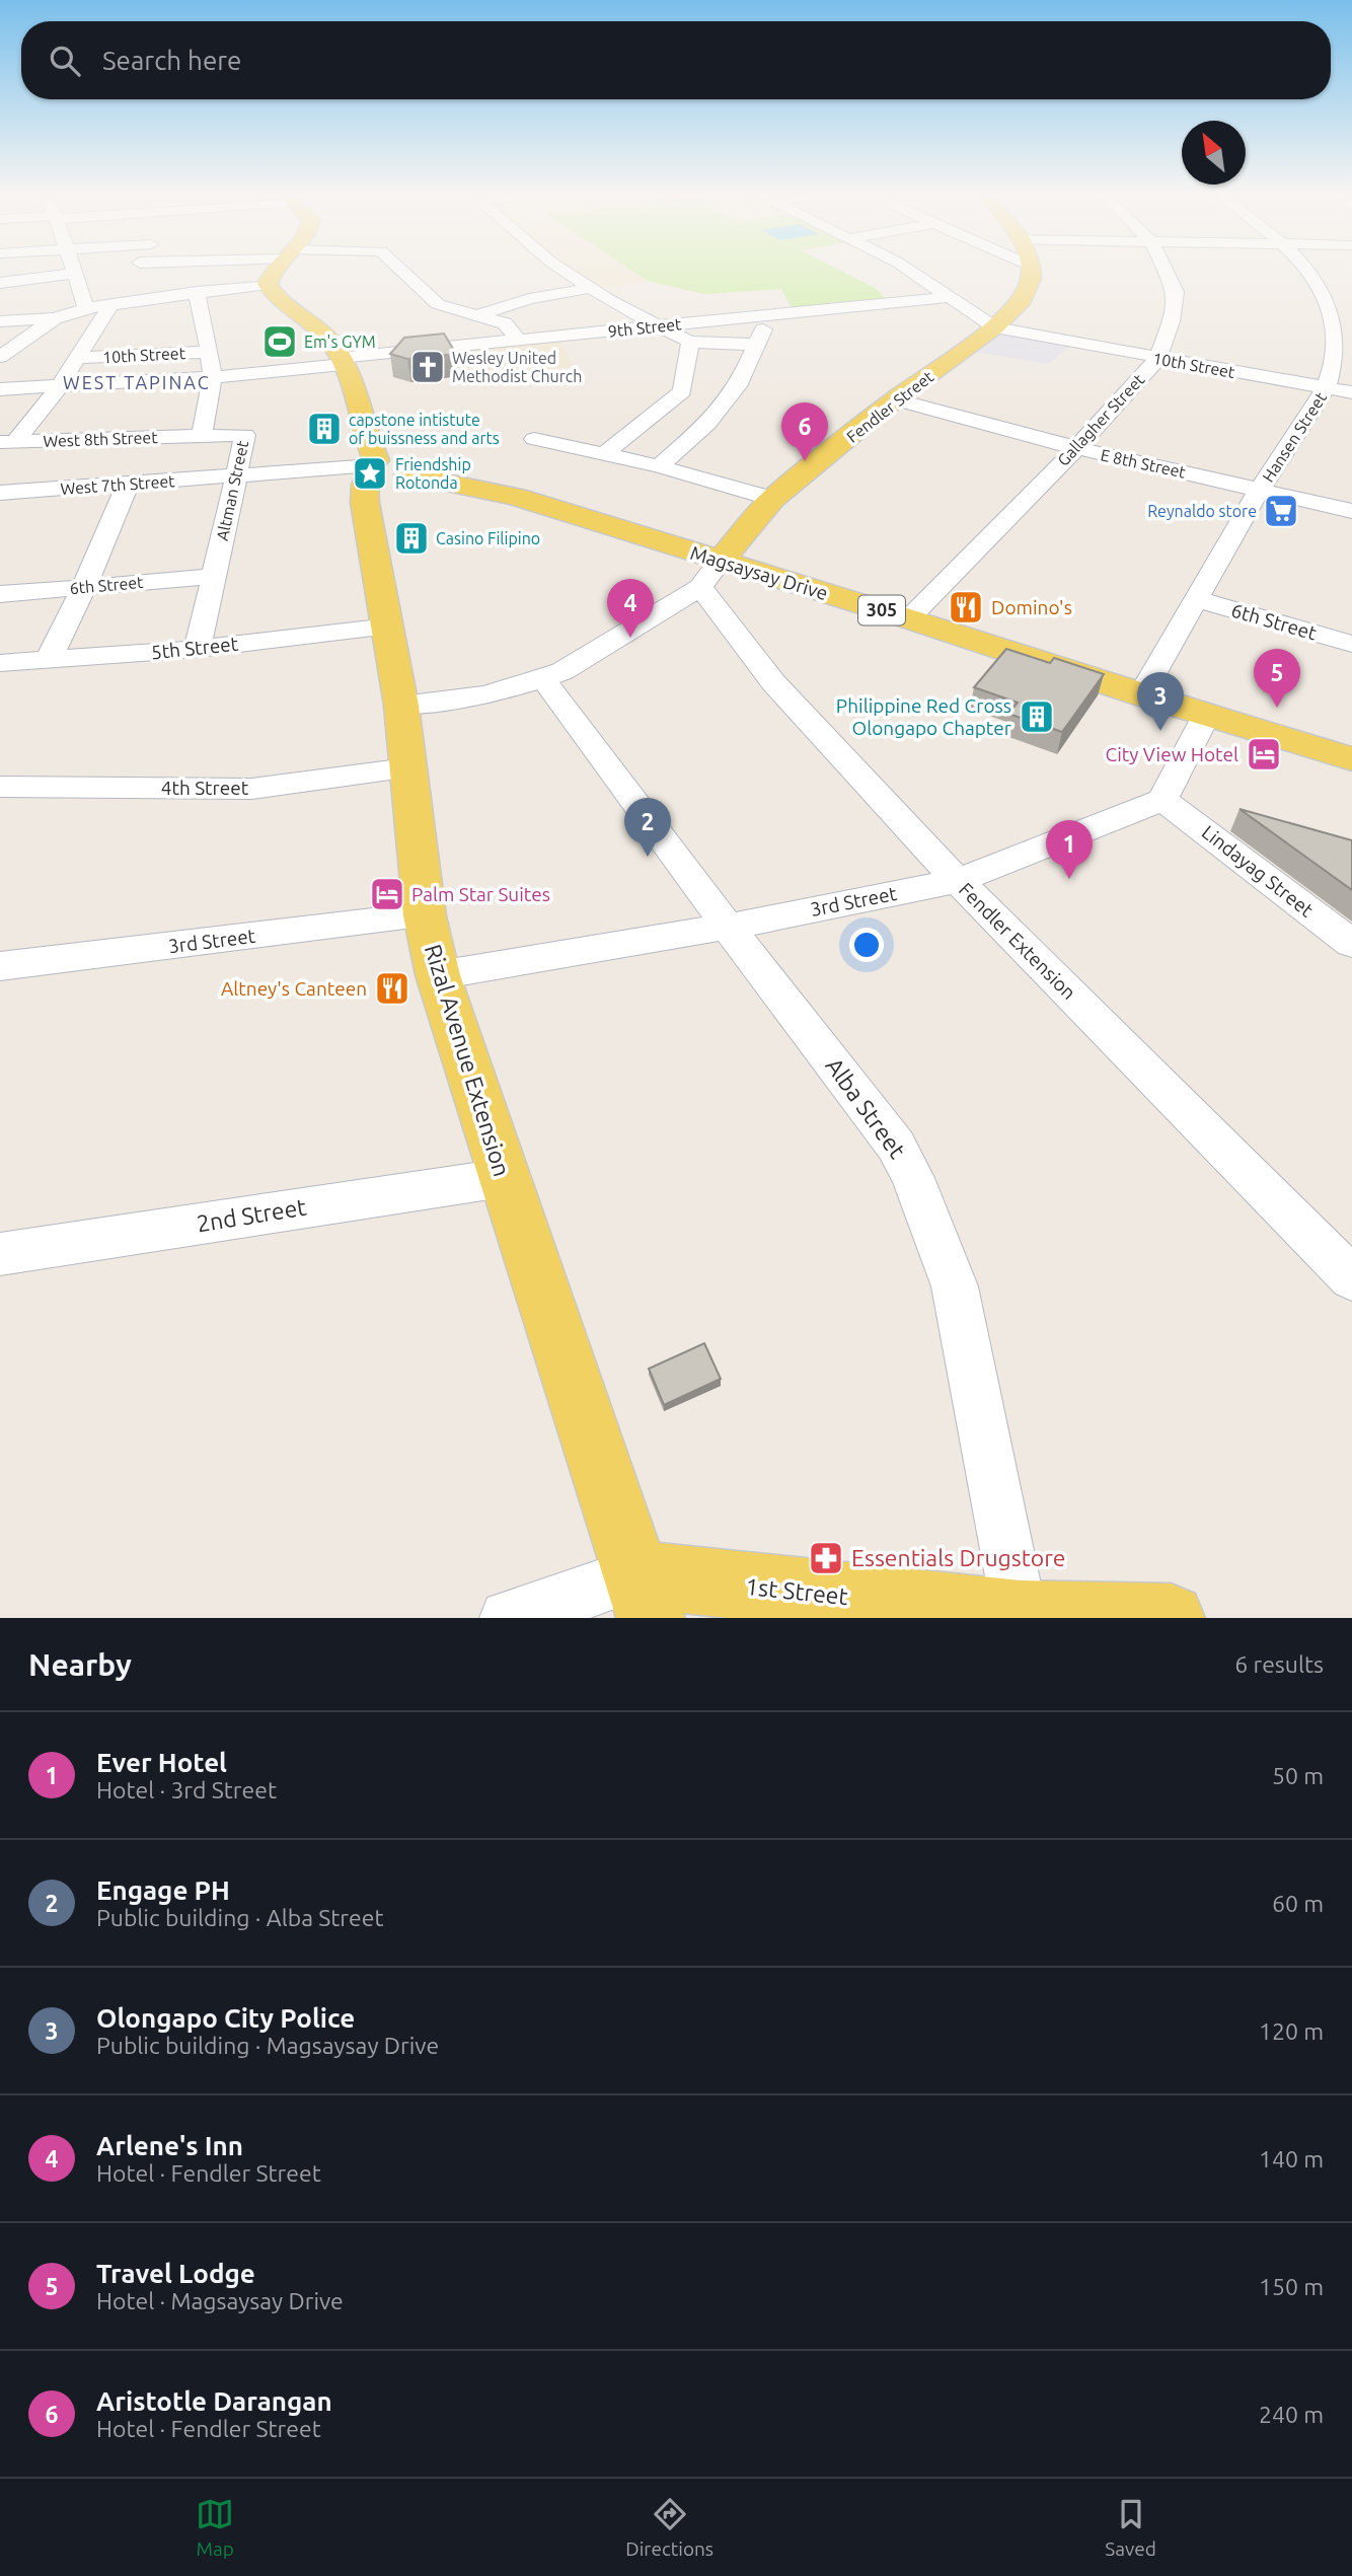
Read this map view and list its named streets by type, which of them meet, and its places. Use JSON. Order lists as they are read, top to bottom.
{
  "streets": {
    "main road": [
      "Fendler Street",
      "Magsaysay Drive",
      "305",
      "Rizal Avenue Extension",
      "1st Street"
    ],
    "street": [
      "9th Street",
      "10th Street",
      "Gallagher Street",
      "Hansen Street",
      "West 8th Street",
      "E 8th Street",
      "West 7th Street",
      "Altman Street",
      "6th Street",
      "5th Street",
      "4th Street",
      "Lindayag Street",
      "3rd Street",
      "Fendler Extension",
      "Alba Street",
      "2nd Street"
    ]
  },
  "crossings": [
    ["9th Street", "Rizal Avenue Extension"],
    ["10th Street", "Fendler Street"],
    ["10th Street", "Gallagher Street"],
    ["10th Street", "Hansen Street"],
    ["Fendler Street", "E 8th Street"],
    ["Fendler Street", "Magsaysay Drive"],
    ["Fendler Street", "Fendler Extension"],
    ["Fendler Street", "Rizal Avenue Extension"],
    ["Fendler Street", "Alba Street"],
    ["Gallagher Street", "E 8th Street"],
    ["Gallagher Street", "Magsaysay Drive"],
    ["Hansen Street", "E 8th Street"],
    ["Hansen Street", "Magsaysay Drive"],
    ["Hansen Street", "6th Street"],
    ["West 8th Street", "Altman Street"],
    ["West 7th Street", "Altman Street"],
    ["West 7th Street", "Magsaysay Drive"],
    ["West 7th Street", "Rizal Avenue Extension"],
    ["Altman Street", "6th Street"],
    ["Altman Street", "5th Street"],
    ["Magsaysay Drive", "Fendler Extension"],
    ["Magsaysay Drive", "Rizal Avenue Extension"],
    ["5th Street", "Rizal Avenue Extension"],
    ["4th Street", "Rizal Avenue Extension"],
    ["Lindayag Street", "3rd Street"],
    ["3rd Street", "Fendler Extension"],
    ["3rd Street", "Rizal Avenue Extension"],
    ["3rd Street", "Alba Street"],
    ["Rizal Avenue Extension", "2nd Street"],
    ["Rizal Avenue Extension", "1st Street"],
    ["Alba Street", "1st Street"]
  ],
  "districts": ["WEST TAPINAC"],
  "places": {
    "sports": ["Em's GYM"],
    "church": ["Wesley United Methodist Church"],
    "building": ["capstone intistute of buissness and arts", "Casino Filipino", "Philippine Red Cross Olongapo Chapter"],
    "place": ["Friendship Rotonda"],
    "supermarket": ["Reynaldo store"],
    "restaurant": ["Domino's", "Altney's Canteen"],
    "hotel": ["City View Hotel", "Palm Star Suites"],
    "pharmacy": ["Essentials Drugstore"]
  },
  "north": "top left",
  "page": {
    "search": "Search here",
    "pins": [
      "6",
      "4",
      "5",
      "3",
      "2",
      "1"
    ],
    "heading": ["Nearby", "6 results"],
    "list": [
      {
        "mark": "1",
        "name": "Ever Hotel",
        "note": "Hotel · 3rd Street",
        "value": "50 m"
      },
      {
        "mark": "2",
        "name": "Engage PH",
        "note": "Public building · Alba Street",
        "value": "60 m"
      },
      {
        "mark": "3",
        "name": "Olongapo City Police",
        "note": "Public building · Magsaysay Drive",
        "value": "120 m"
      },
      {
        "mark": "4",
        "name": "Arlene's Inn",
        "note": "Hotel · Fendler Street",
        "value": "140 m"
      },
      {
        "mark": "5",
        "name": "Travel Lodge",
        "note": "Hotel · Magsaysay Drive",
        "value": "150 m"
      },
      {
        "mark": "6",
        "name": "Aristotle Darangan",
        "note": "Hotel · Fendler Street",
        "value": "240 m"
      }
    ],
    "nav": ["Map", "Directions", "Saved"]
  }
}
